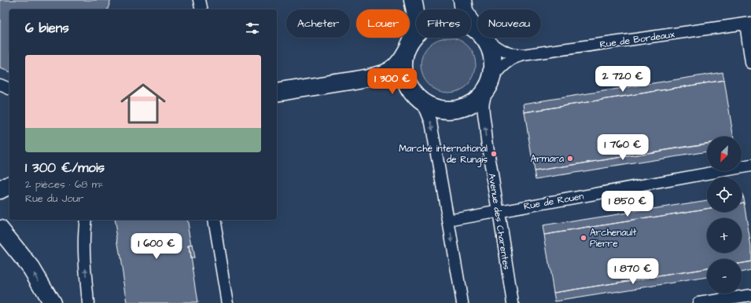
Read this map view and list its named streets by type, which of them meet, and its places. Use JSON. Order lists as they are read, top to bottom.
{
  "streets": {
    "lane": ["Rue de Bordeaux", "Rue de Rouen", "Avenue des Charentes"]
  },
  "crossings": [
    ["Rue de Bordeaux", "Avenue des Charentes"],
    ["Rue de Rouen", "Avenue des Charentes"]
  ],
  "places": ["Marché international de Rungis", "Armara", "Archenault Pierre"],
  "north": "bottom left",
  "page": {
    "chip": [
      "Acheter",
      "Louer",
      "Filtres",
      "Nouveau"
    ],
    "heading": "6 biens",
    "list": [
      {
        "name": "1 300 €/mois",
        "note": "2 pièces · 68 m² · Rue du Jour"
      }
    ],
    "price": [
      "2 720 €",
      "1 300 €",
      "1 760 €",
      "1 850 €",
      "1 600 €",
      "1 870 €"
    ],
    "map_buttons": ["+", "−"]
  }
}
